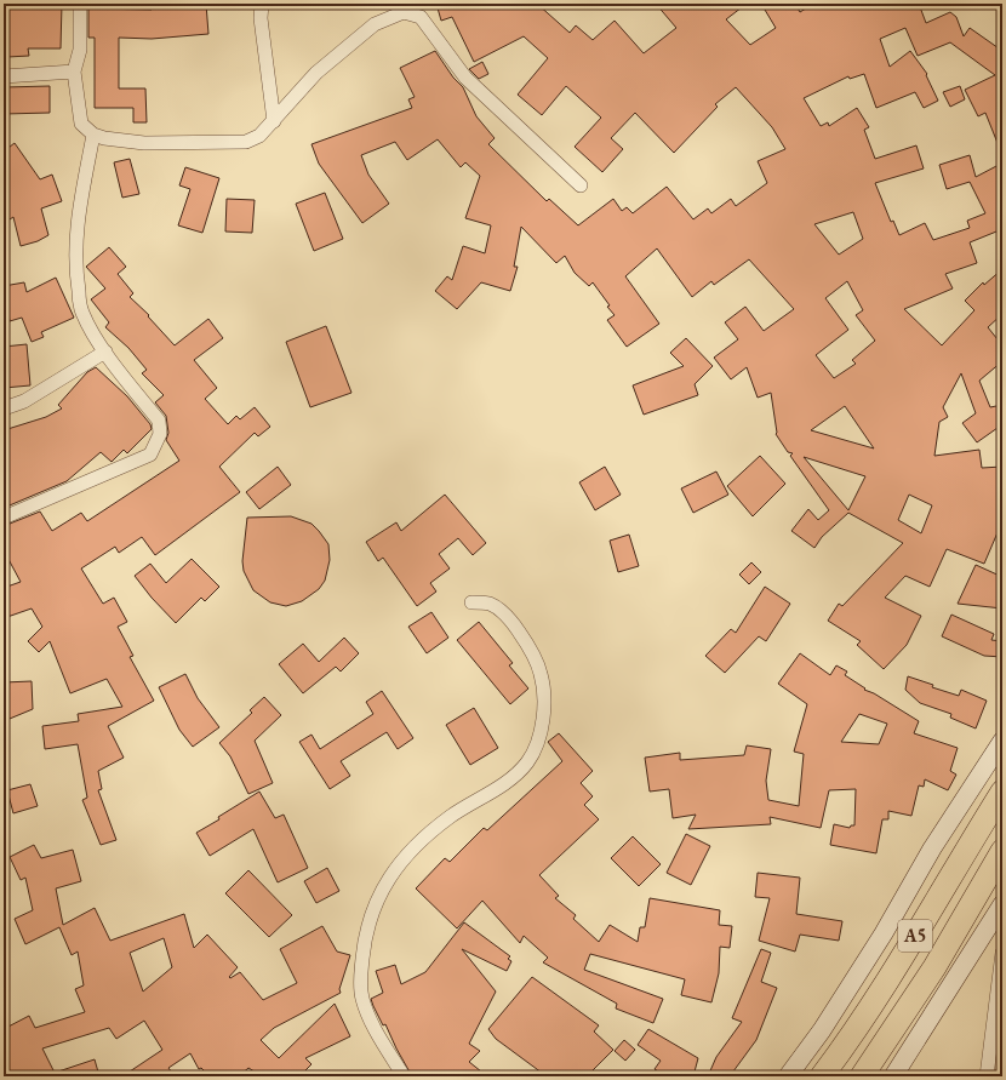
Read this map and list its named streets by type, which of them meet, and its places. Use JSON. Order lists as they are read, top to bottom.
{
  "streets": {
    "highway": ["A5"]
  }
}
